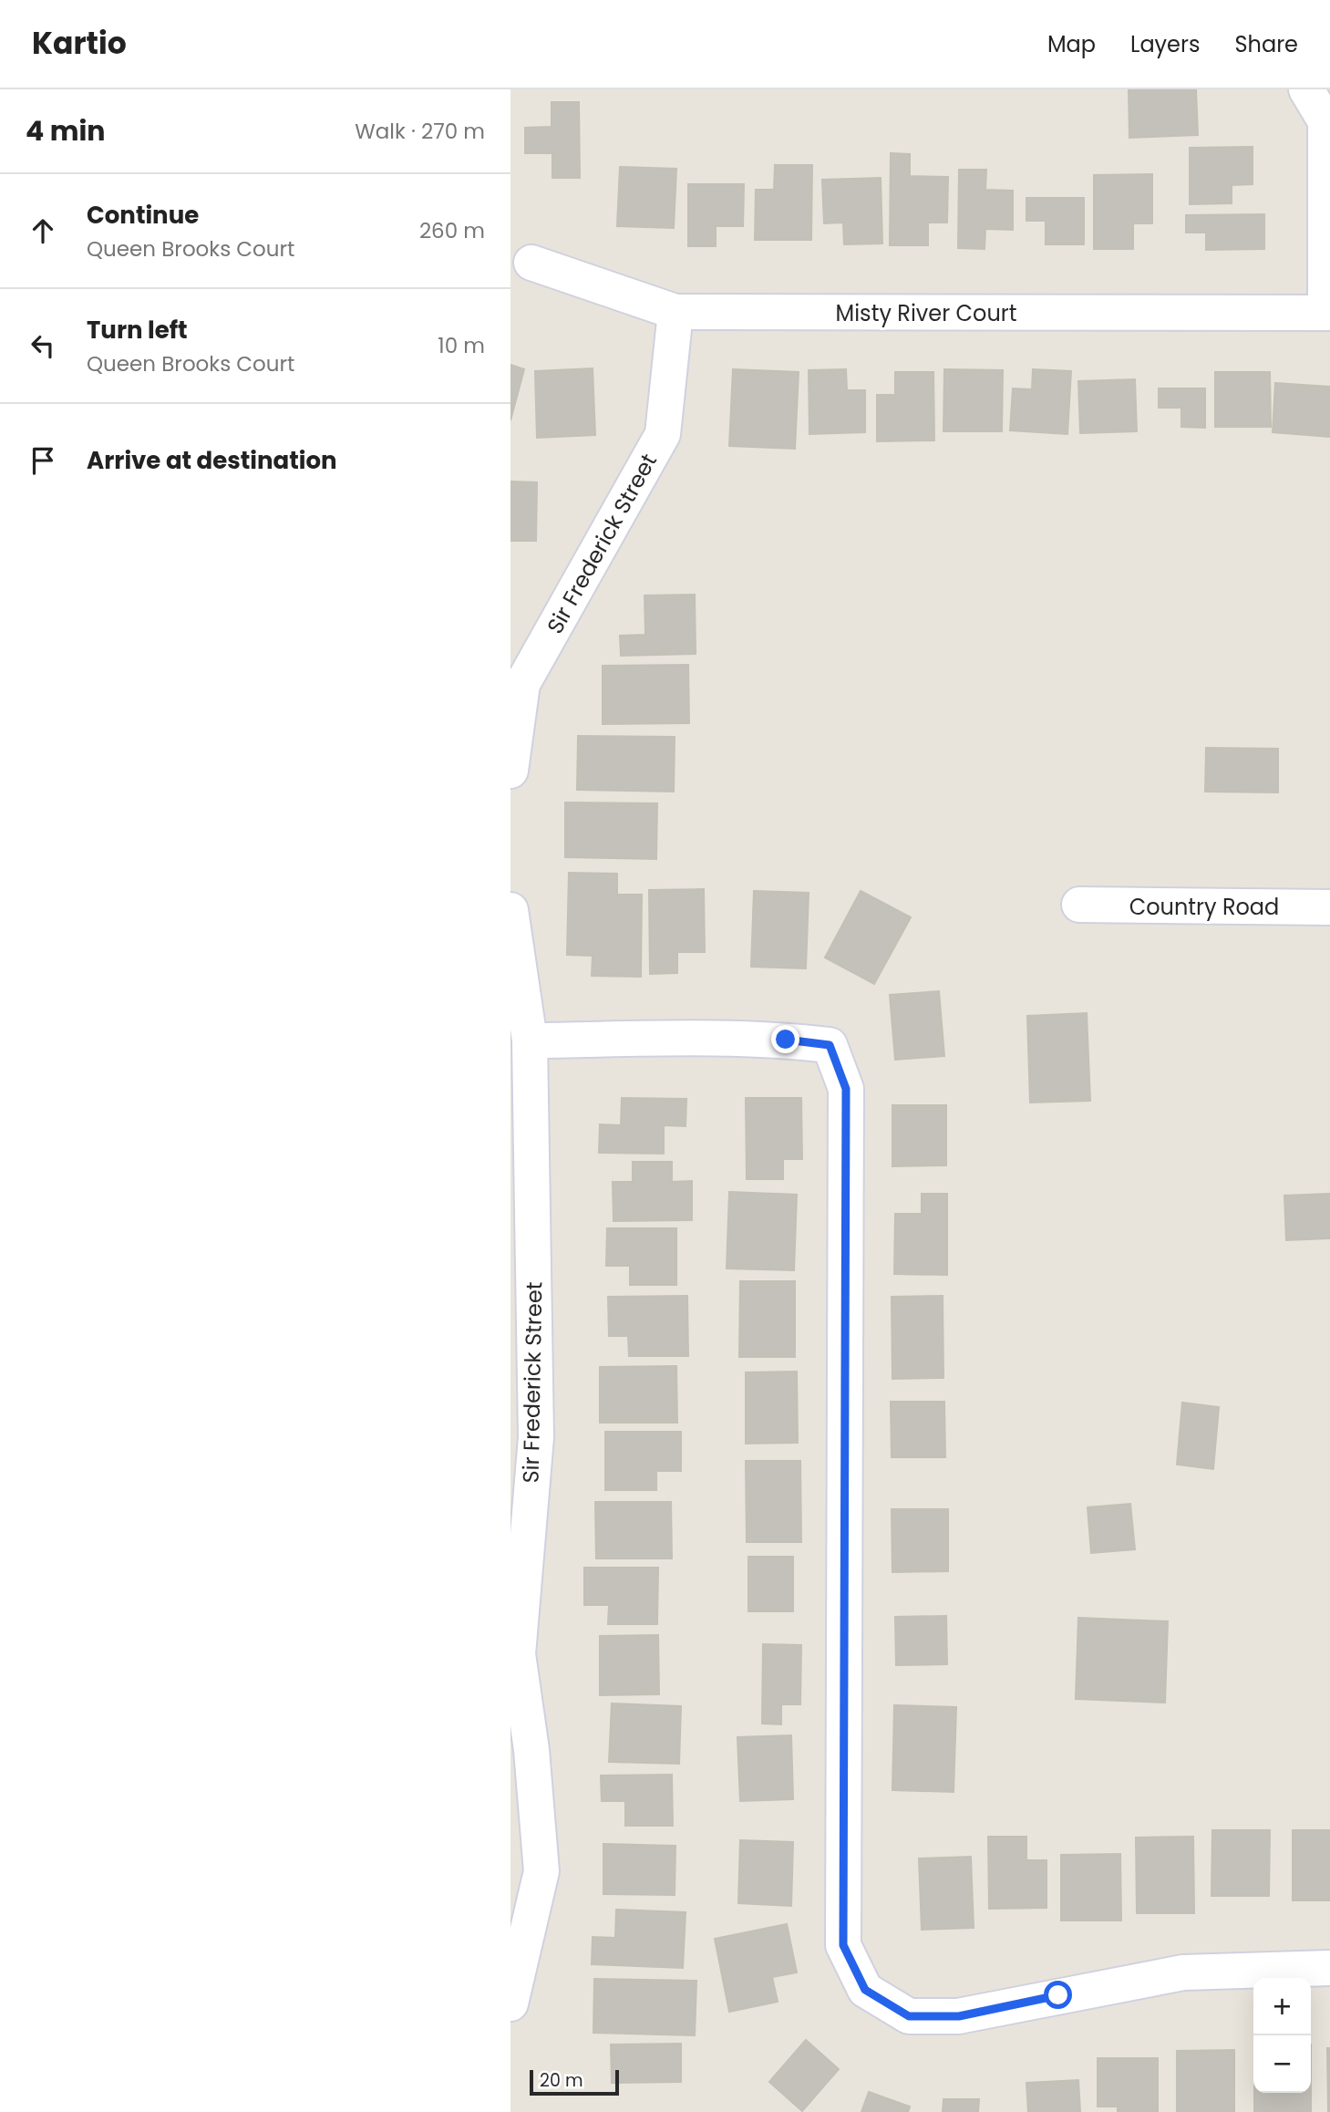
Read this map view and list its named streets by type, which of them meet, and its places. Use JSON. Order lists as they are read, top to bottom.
{
  "streets": {
    "street": ["Misty River Court", "Sir Frederick Street", "Country Road"]
  },
  "crossings": [
    ["Misty River Court", "Sir Frederick Street"]
  ],
  "scale_bar": "20 m",
  "page": {
    "header": "Kartio",
    "nav": ["Map", "Layers", "Share"],
    "heading": ["4 min", "Walk · 270 m"],
    "list": [
      ["Continue", "Queen Brooks Court", "260 m"],
      ["Turn left", "Queen Brooks Court", "10 m"],
      "Arrive at destination"
    ],
    "map_buttons": ["+", "−"],
    "scale": "20 m"
  }
}
